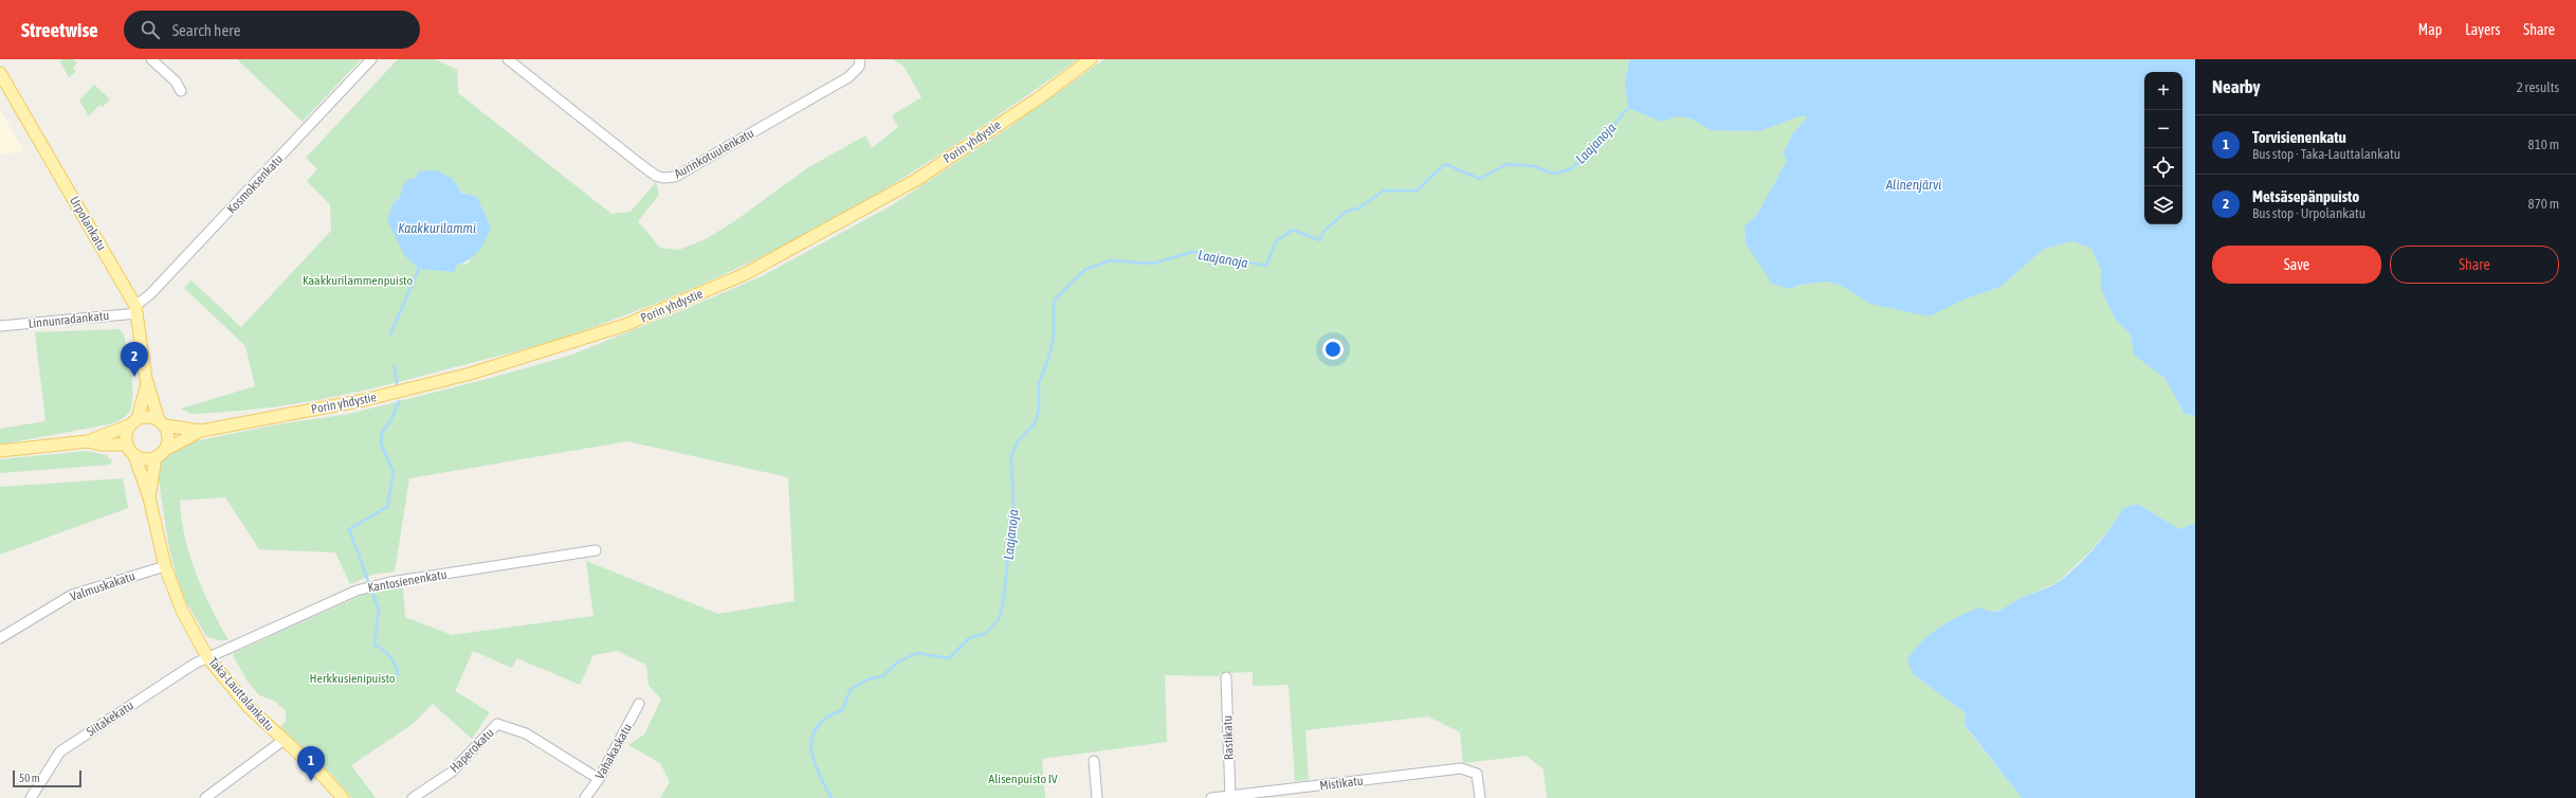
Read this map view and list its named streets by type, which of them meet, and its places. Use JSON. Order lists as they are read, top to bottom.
{
  "streets": {
    "main road": ["Porin yhdystie", "Urpolankatu", "Taka-Lauttalankatu"],
    "street": [
      "Aurinkotuulenkatu",
      "Kosmoksenkatu",
      "Linnunradankatu",
      "Kantosienenkatu",
      "Valmuskakatu",
      "Siitakekatu",
      "Rastikatu",
      "Haperokatu",
      "Vahakaskatu",
      "Mistikatu"
    ]
  },
  "crossings": [
    ["Porin yhdystie", "Urpolankatu"],
    ["Porin yhdystie", "Taka-Lauttalankatu"],
    ["Kosmoksenkatu", "Urpolankatu"],
    ["Kosmoksenkatu", "Linnunradankatu"],
    ["Urpolankatu", "Linnunradankatu"],
    ["Urpolankatu", "Taka-Lauttalankatu"],
    ["Kantosienenkatu", "Taka-Lauttalankatu"],
    ["Kantosienenkatu", "Siitakekatu"],
    ["Valmuskakatu", "Taka-Lauttalankatu"],
    ["Taka-Lauttalankatu", "Siitakekatu"],
    ["Rastikatu", "Mistikatu"],
    ["Haperokatu", "Vahakaskatu"]
  ],
  "water": ["Laajanoja", "Alinenjärvi", "Kaakkurilammi"],
  "parks": ["Kaakkurilammenpuisto", "Herkkusienipuisto", "Alisenpuisto IV"],
  "scale_bar": "50 m",
  "page": {
    "header": "Streetwise",
    "search": "Search here",
    "nav": ["Map", "Layers", "Share"],
    "heading": ["Nearby", "2 results"],
    "map_buttons": ["+", "−"],
    "list": [
      {
        "mark": "1",
        "name": "Torvisienenkatu",
        "note": "Bus stop · Taka-Lauttalankatu",
        "value": "810 m"
      },
      {
        "mark": "2",
        "name": "Metsäsepänpuisto",
        "note": "Bus stop · Urpolankatu",
        "value": "870 m"
      }
    ],
    "buttons": ["Save", "Share"],
    "pins": ["2", "1"],
    "scale": "50 m"
  }
}
